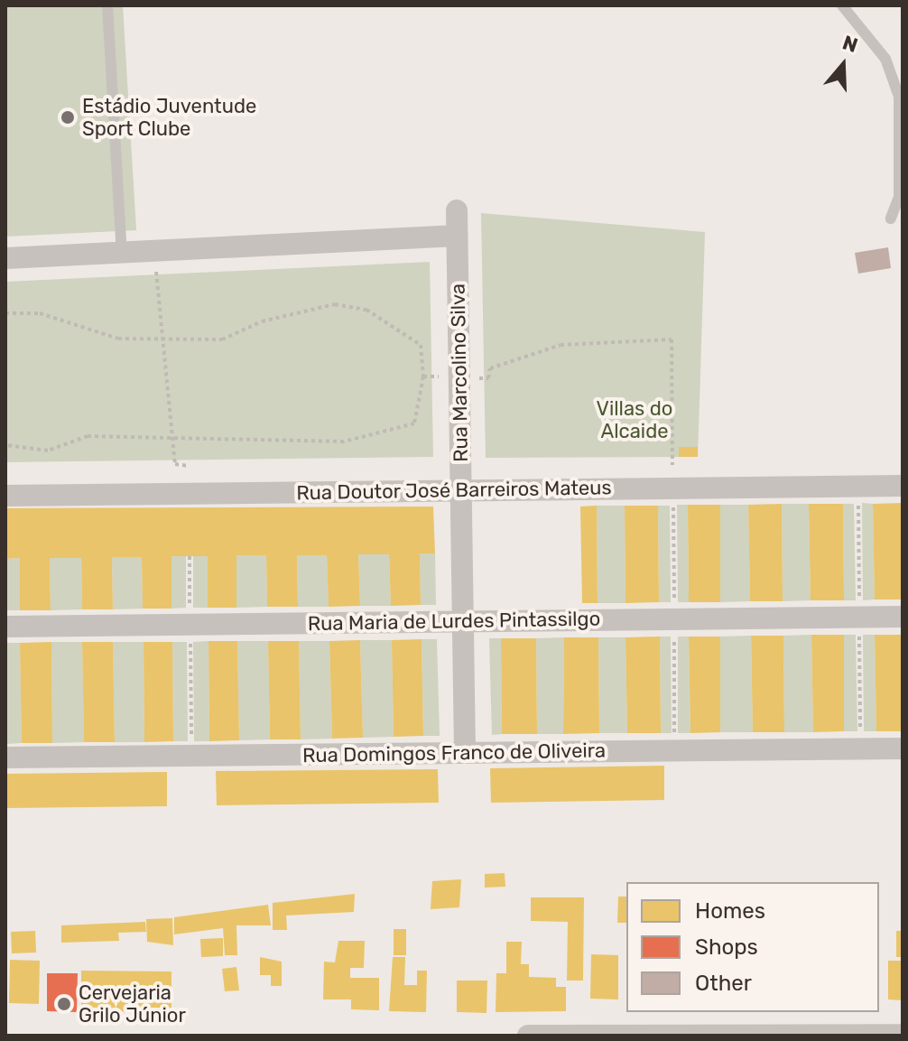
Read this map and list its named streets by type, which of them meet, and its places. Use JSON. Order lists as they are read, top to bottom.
{
  "streets": {
    "street": [
      "Rua Marcolino Silva",
      "Rua Doutor José Barreiros Mateus",
      "Rua Maria de Lurdes Pintassilgo",
      "Rua Domingos Franco de Oliveira"
    ]
  },
  "crossings": [
    ["Rua Marcolino Silva", "Rua Doutor José Barreiros Mateus"],
    ["Rua Marcolino Silva", "Rua Maria de Lurdes Pintassilgo"],
    ["Rua Marcolino Silva", "Rua Domingos Franco de Oliveira"]
  ],
  "parks": ["Villas do Alcaide"],
  "places": ["Estádio Juventude Sport Clube", "Cervejaria Grilo Júnior"],
  "legend": ["Homes", "Shops", "Other"],
  "north": "top"
}
